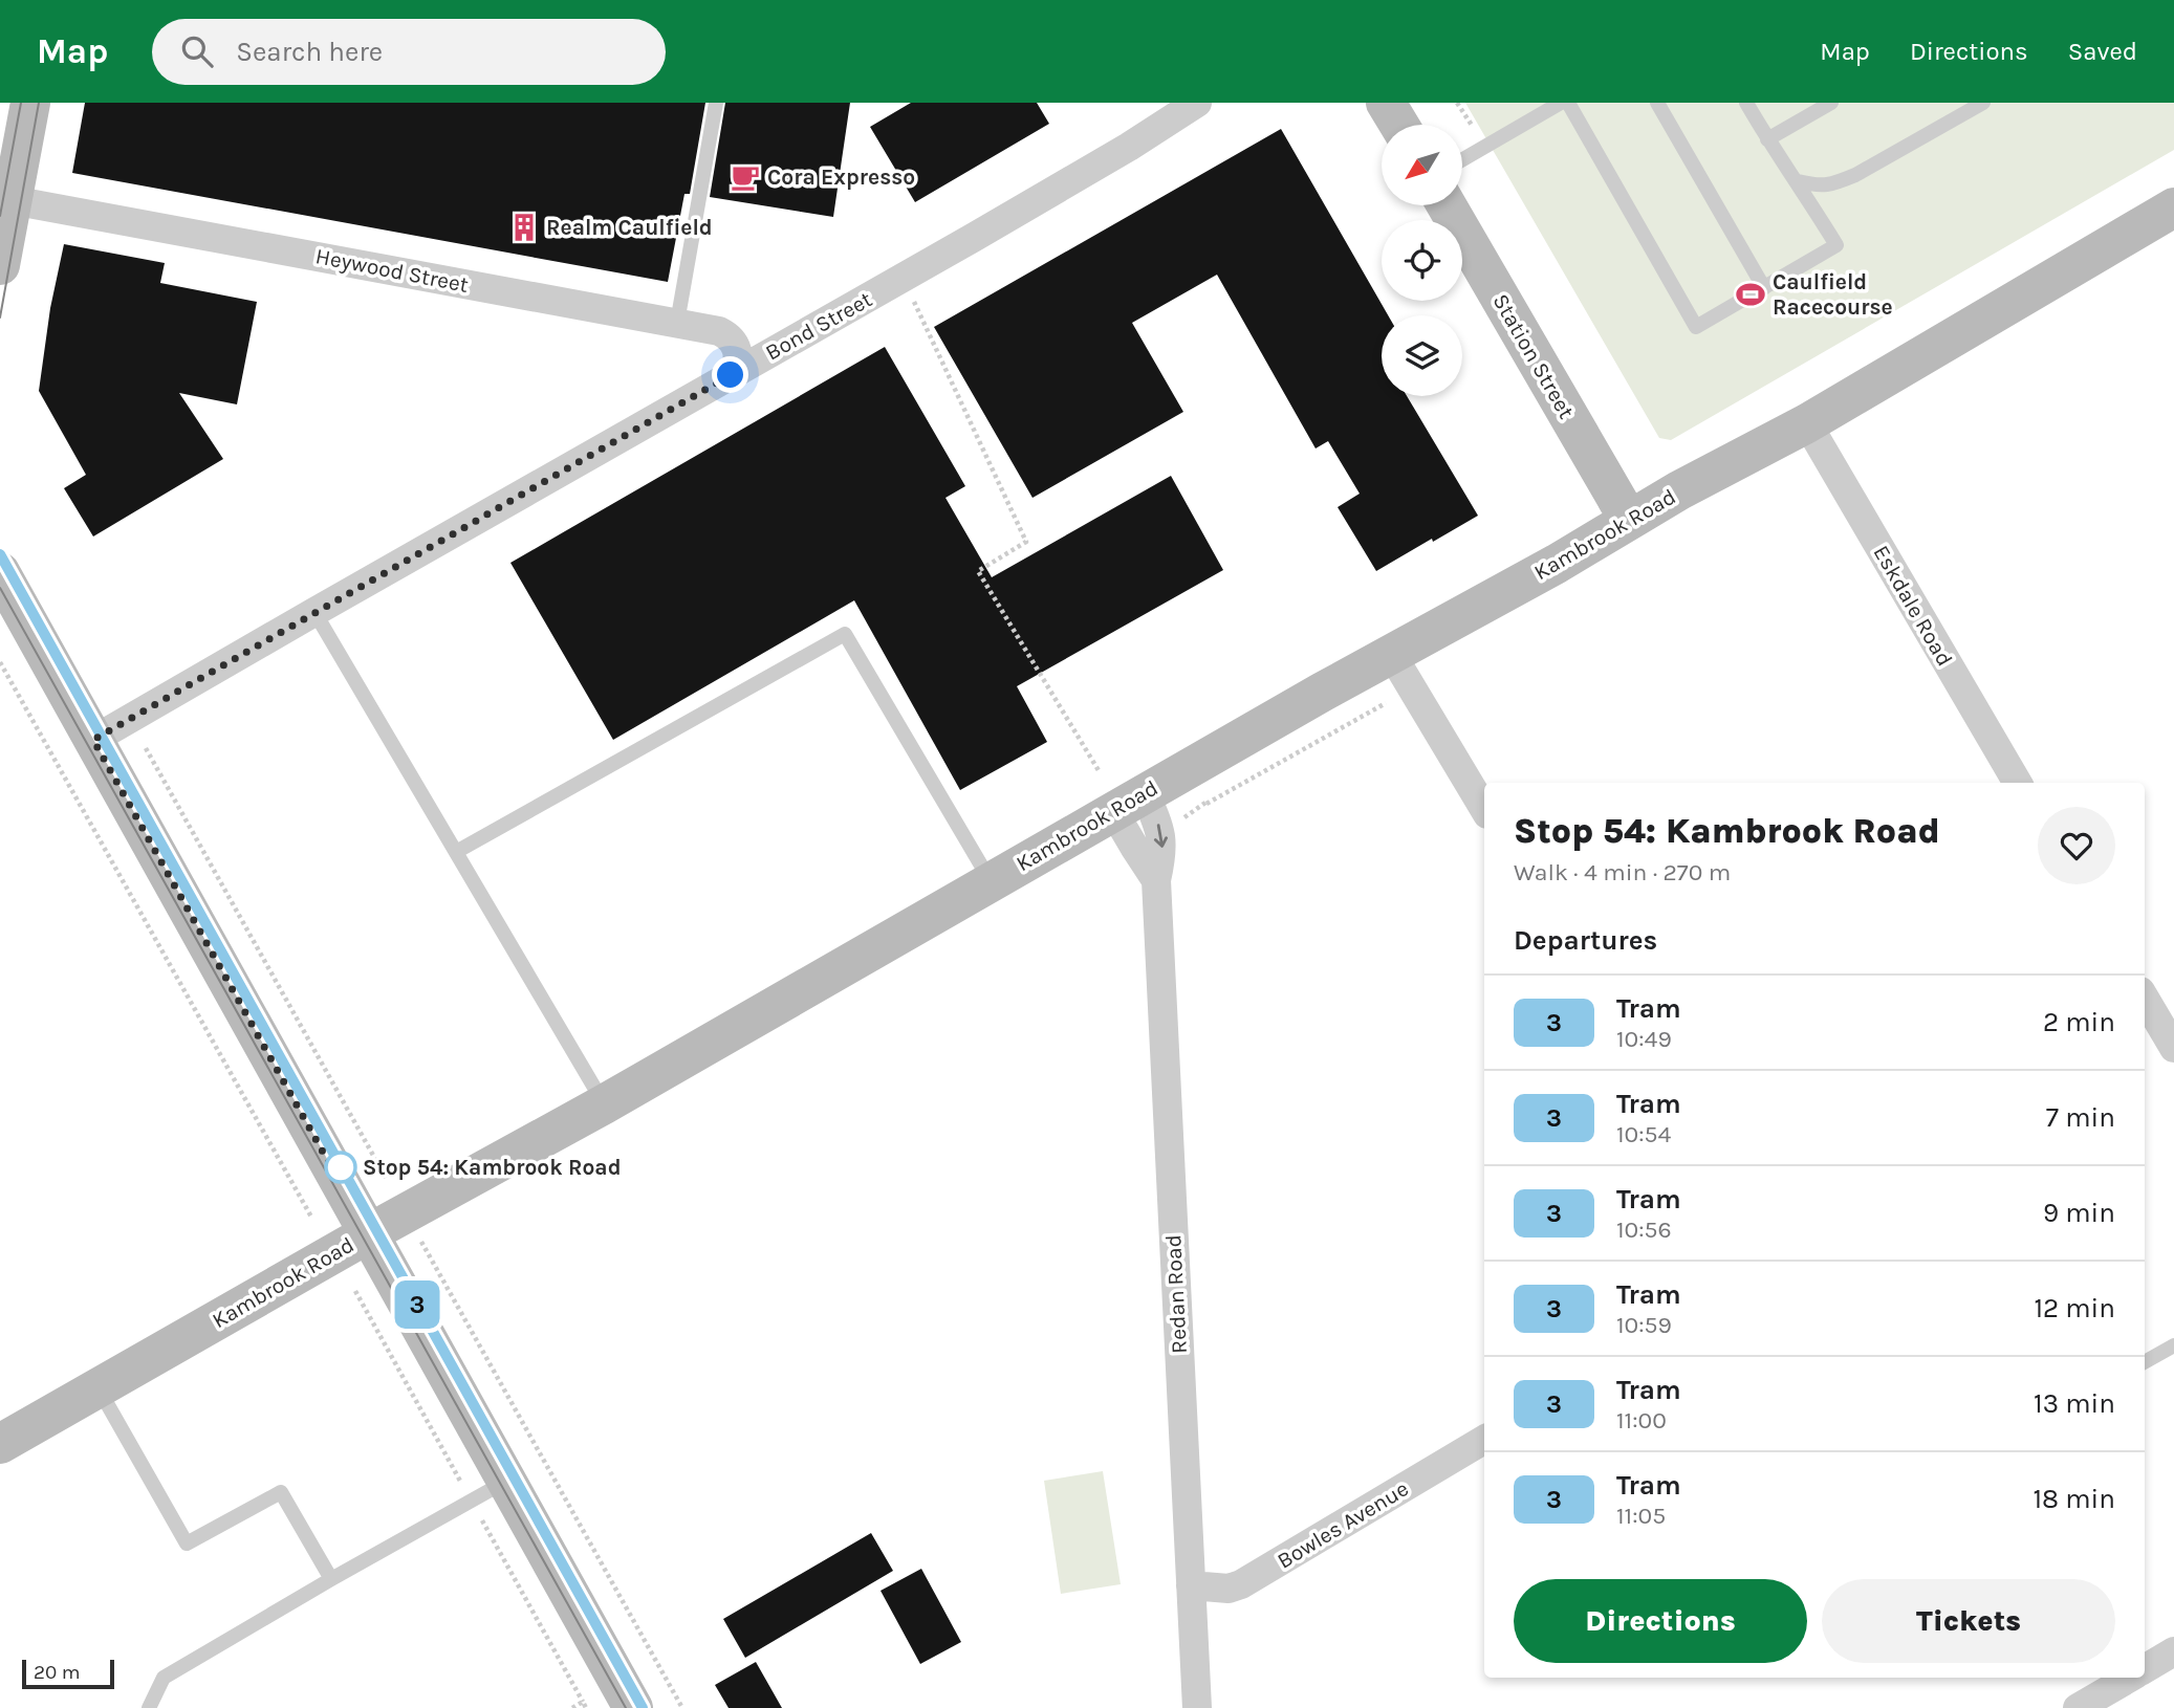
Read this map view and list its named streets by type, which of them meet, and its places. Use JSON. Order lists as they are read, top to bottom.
{
  "streets": {
    "street": [
      "Heywood Street",
      "Bond Street",
      "Station Street",
      "Kambrook Road",
      "Eskdale Road",
      "Redan Road",
      "Bowles Avenue"
    ]
  },
  "crossings": [
    ["Heywood Street", "Bond Street"],
    ["Station Street", "Kambrook Road"],
    ["Kambrook Road", "Eskdale Road"],
    ["Kambrook Road", "Redan Road"],
    ["Redan Road", "Bowles Avenue"]
  ],
  "places": {
    "cafe": ["Cora Expresso"],
    "building": ["Realm Caulfield"],
    "sports": ["Caulfield Racecourse"],
    "other": ["Stop 54: Kambrook Road"]
  },
  "lines": ["tram line 3"],
  "scale_bar": "20 m",
  "north": "bottom left",
  "page": {
    "header": "Map",
    "search": "Search here",
    "nav": ["Map", "Directions", "Saved"],
    "on_map": "3",
    "heading": [
      ["Stop 54: Kambrook Road", "Walk · 4 min · 270 m"],
      "Departures"
    ],
    "list": [
      {
        "mark": "3",
        "name": "Tram",
        "note": "10:49",
        "value": "2 min"
      },
      {
        "mark": "3",
        "name": "Tram",
        "note": "10:54",
        "value": "7 min"
      },
      {
        "mark": "3",
        "name": "Tram",
        "note": "10:56",
        "value": "9 min"
      },
      {
        "mark": "3",
        "name": "Tram",
        "note": "10:59",
        "value": "12 min"
      },
      {
        "mark": "3",
        "name": "Tram",
        "note": "11:00",
        "value": "13 min"
      },
      {
        "mark": "3",
        "name": "Tram",
        "note": "11:05",
        "value": "18 min"
      }
    ],
    "buttons": ["Directions", "Tickets"],
    "scale": "20 m"
  }
}
